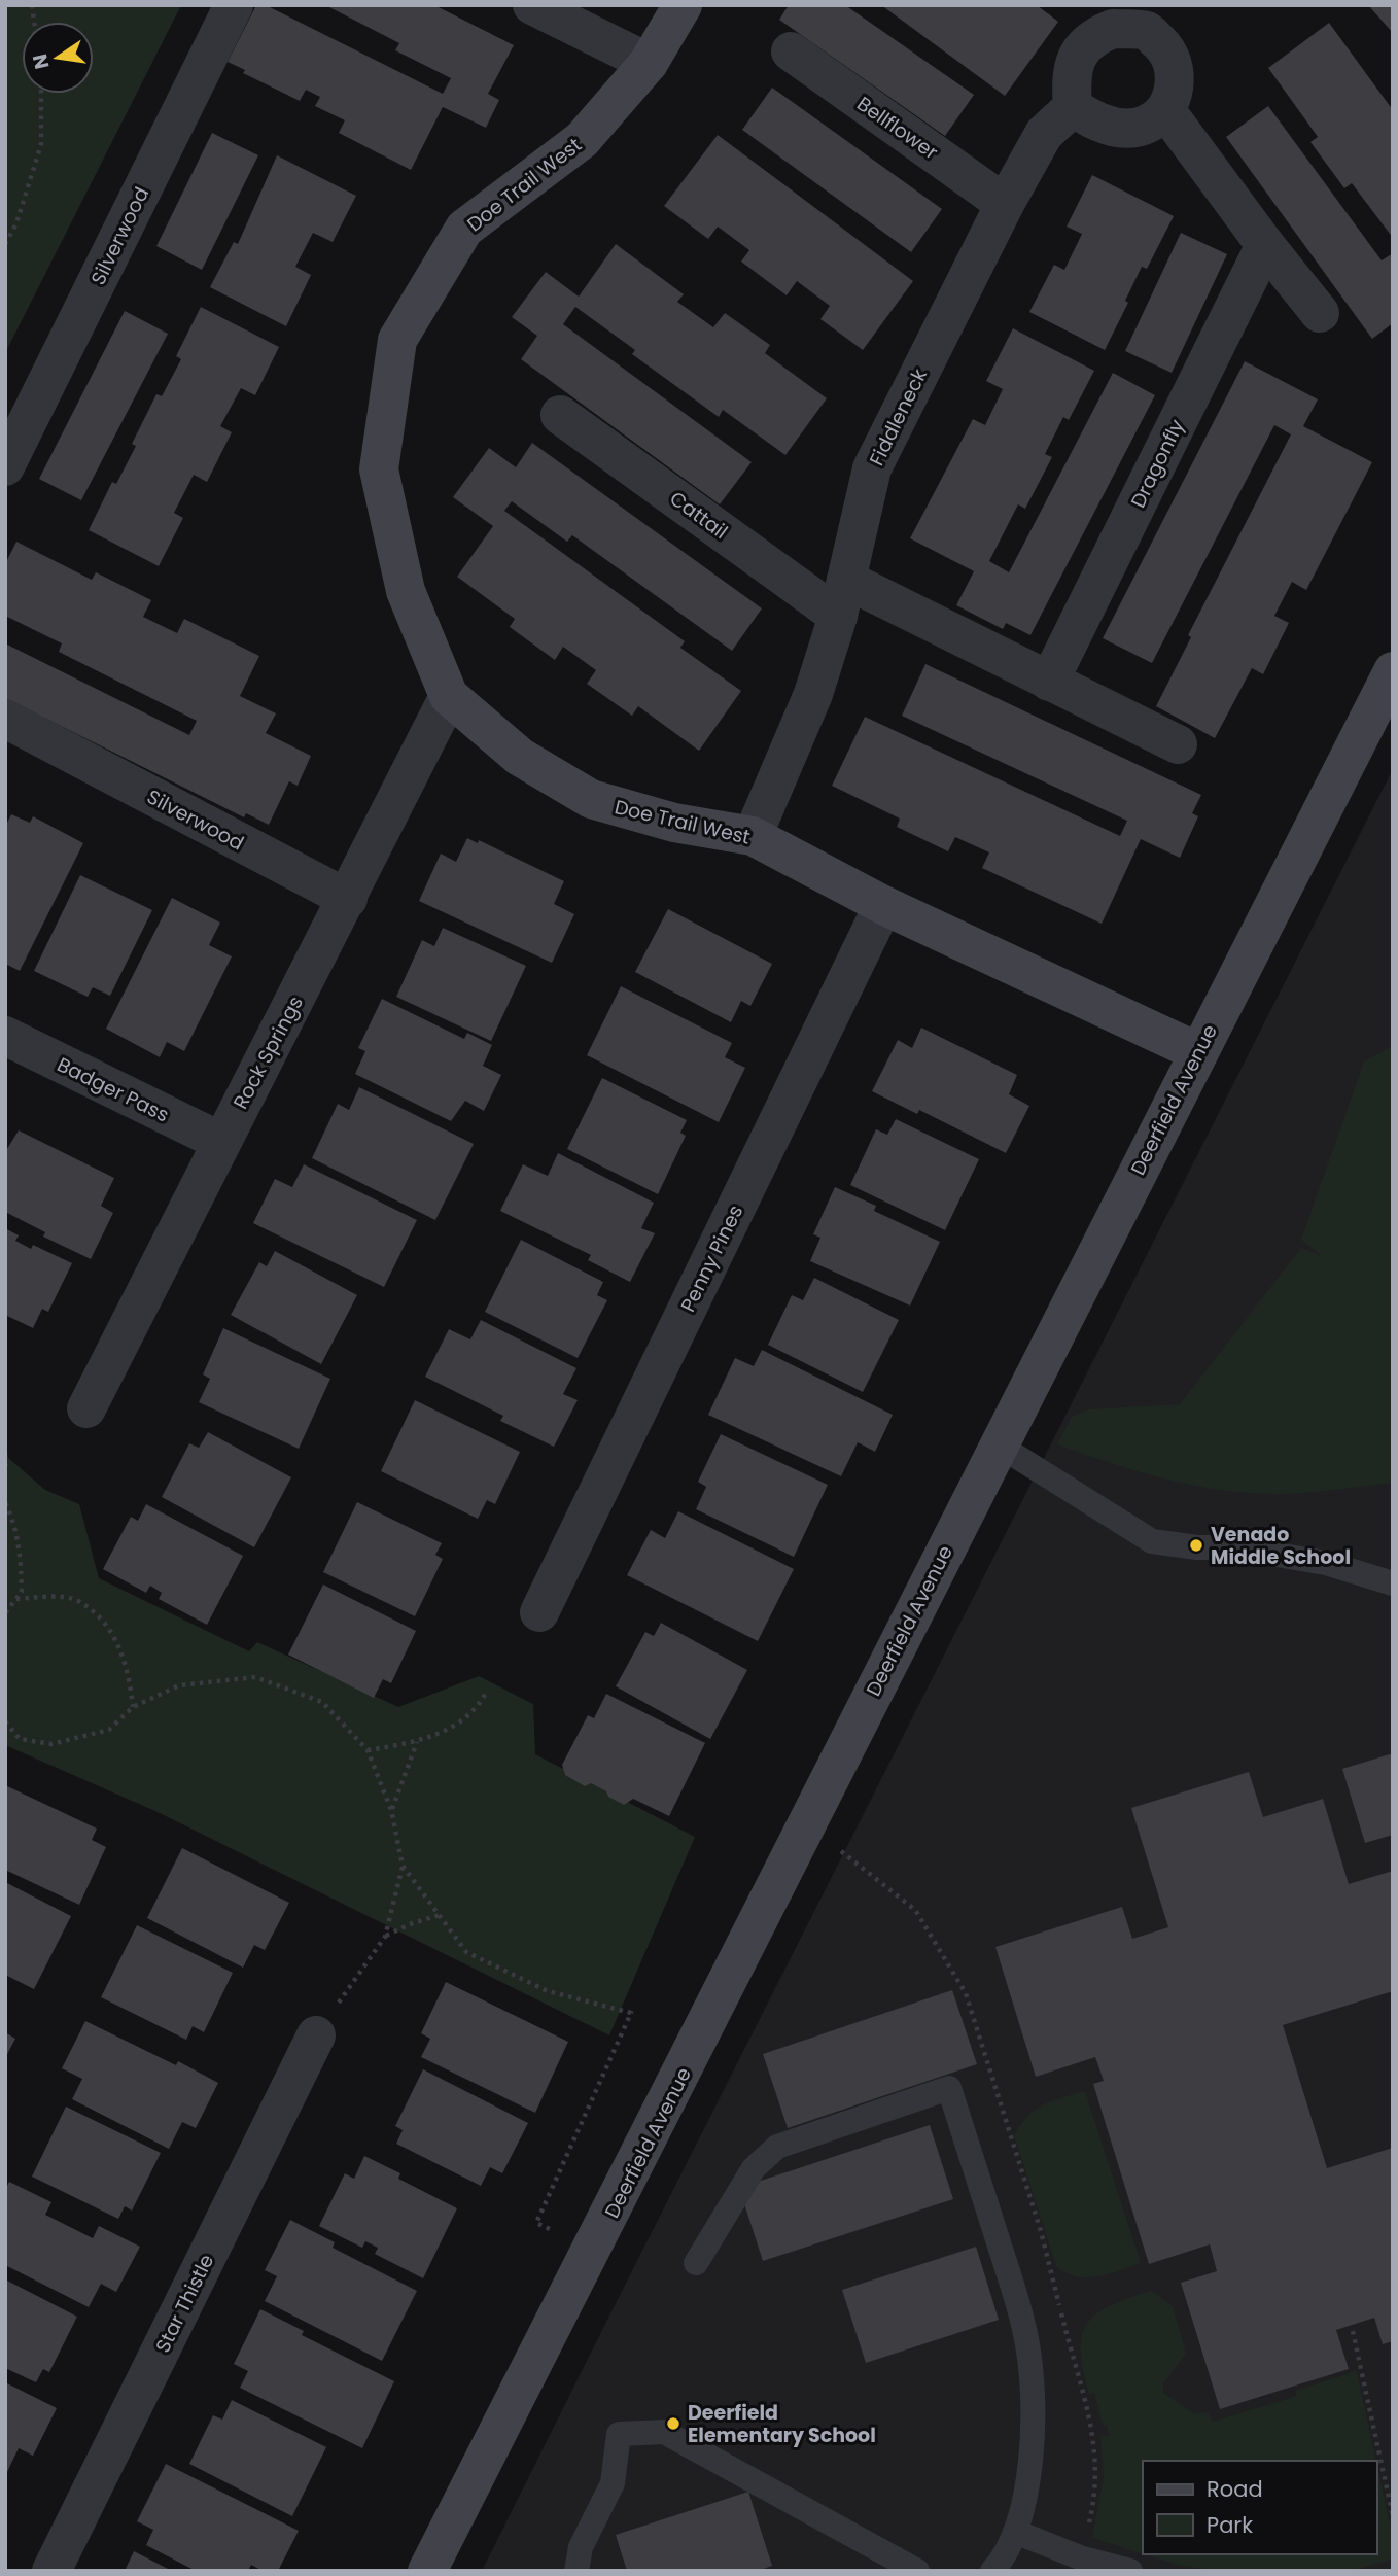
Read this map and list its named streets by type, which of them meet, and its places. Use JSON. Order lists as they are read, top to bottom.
{
  "streets": {
    "street": [
      "Bellflower",
      "Doe Trail West",
      "Silverwood",
      "Fiddleneck",
      "Dragonfly",
      "Cattail",
      "Rock Springs",
      "Badger Pass",
      "Deerfield Avenue",
      "Penny Pines",
      "Star Thistle"
    ]
  },
  "crossings": [
    ["Bellflower", "Fiddleneck"],
    ["Doe Trail West", "Fiddleneck"],
    ["Doe Trail West", "Rock Springs"],
    ["Doe Trail West", "Deerfield Avenue"],
    ["Doe Trail West", "Penny Pines"],
    ["Silverwood", "Rock Springs"],
    ["Fiddleneck", "Cattail"],
    ["Rock Springs", "Badger Pass"]
  ],
  "places": ["Venado Middle School", "Deerfield Elementary School"],
  "legend": ["Road", "Park"],
  "north": "left"
}
